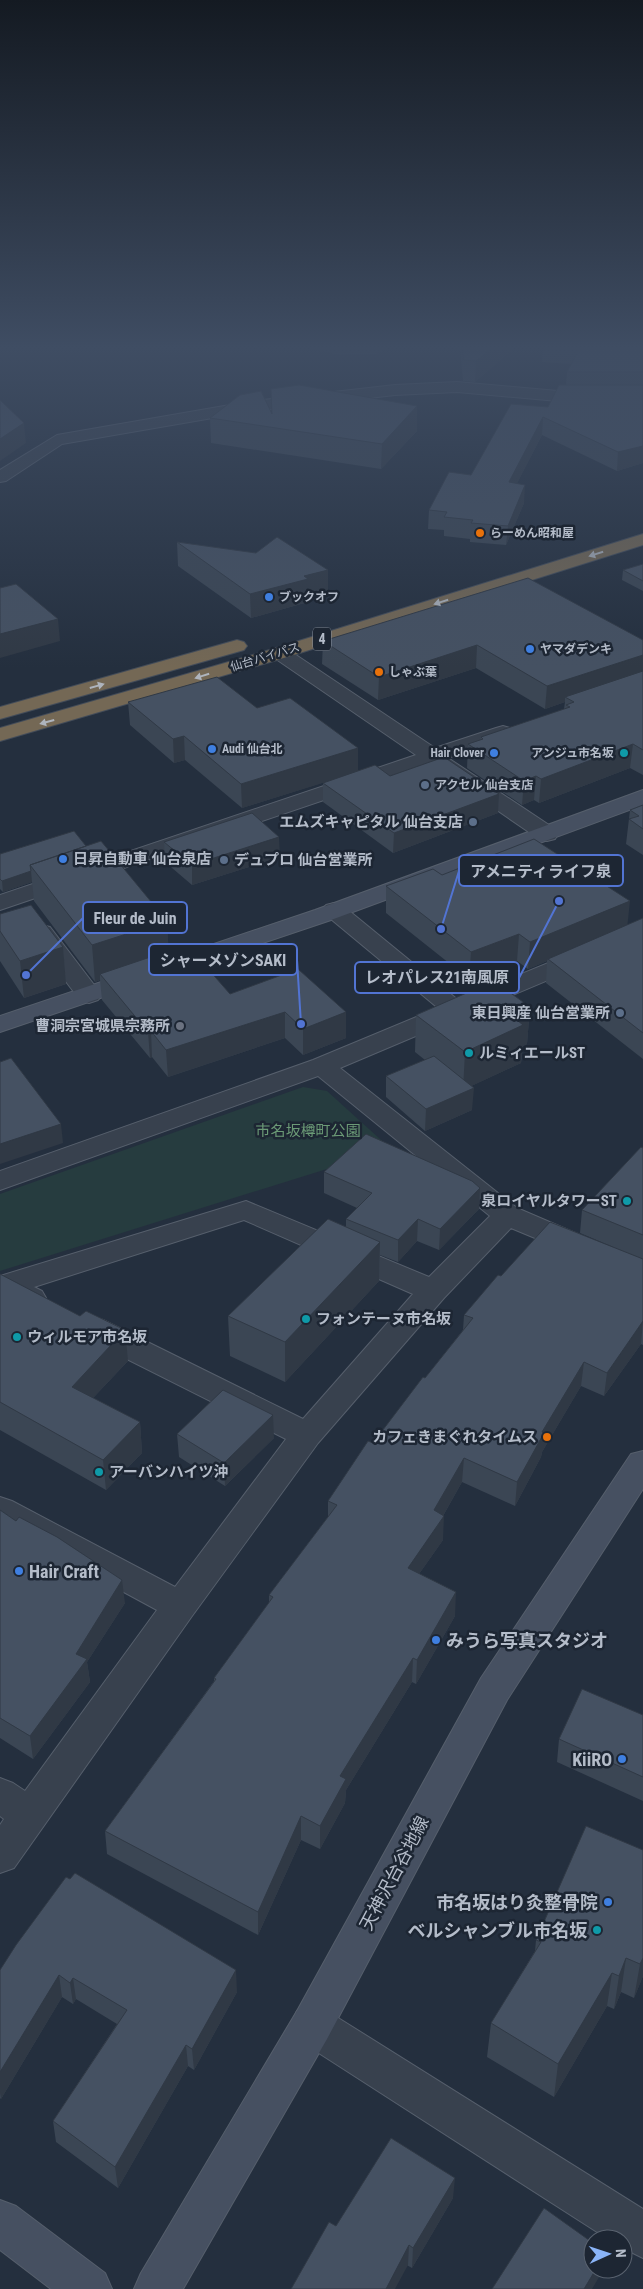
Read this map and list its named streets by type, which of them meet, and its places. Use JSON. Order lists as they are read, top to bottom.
{
  "streets": {
    "highway": ["4", "仙台バイパス"],
    "street": ["天神沢台谷地線"]
  },
  "parks": ["市名坂樽町公園"],
  "places": [
    "らーめん昭和屋",
    "ブックオフ",
    "ヤマダデンキ",
    "しゃぶ葉",
    "Audi 仙台北",
    "Hair Clover",
    "アンジュ市名坂",
    "アクセル 仙台支店",
    "エムズキャピタル 仙台支店",
    "日昇自動車 仙台泉店",
    "デュプロ 仙台営業所",
    "レオパレス21南風原",
    "アメニティライフ泉",
    "Fleur de Juin",
    "東日興産 仙台営業所",
    "シャーメゾンSAKI",
    "曹洞宗宮城県宗務所",
    "ルミィエールST",
    "泉ロイヤルタワーST",
    "フォンテーヌ市名坂",
    "ウィルモア市名坂",
    "カフェきまぐれタイムス",
    "アーバンハイツ沖",
    "Hair Craft",
    "みうら写真スタジオ",
    "KiiRO",
    "市名坂はり灸整骨院",
    "ベルシャンブル市名坂"
  ],
  "north": "right"
}
